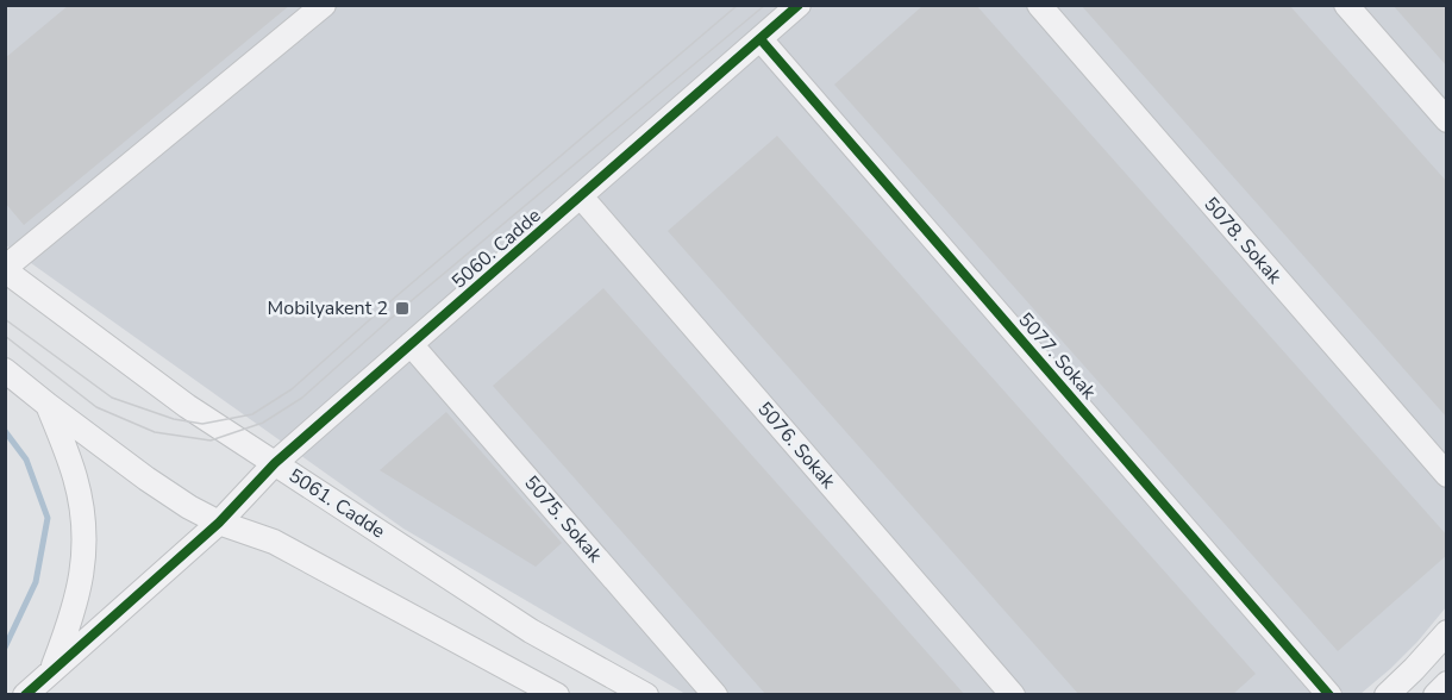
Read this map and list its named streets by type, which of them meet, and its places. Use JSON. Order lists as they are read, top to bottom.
{
  "streets": {
    "street": [
      "5078. Sokak",
      "5060. Cadde",
      "5077. Sokak",
      "5076. Sokak",
      "5061. Cadde",
      "5075. Sokak"
    ]
  },
  "crossings": [
    ["5060. Cadde", "5077. Sokak"],
    ["5060. Cadde", "5076. Sokak"],
    ["5060. Cadde", "5061. Cadde"],
    ["5060. Cadde", "5075. Sokak"]
  ],
  "places": {
    "transit": ["Mobilyakent 2"]
  }
}
